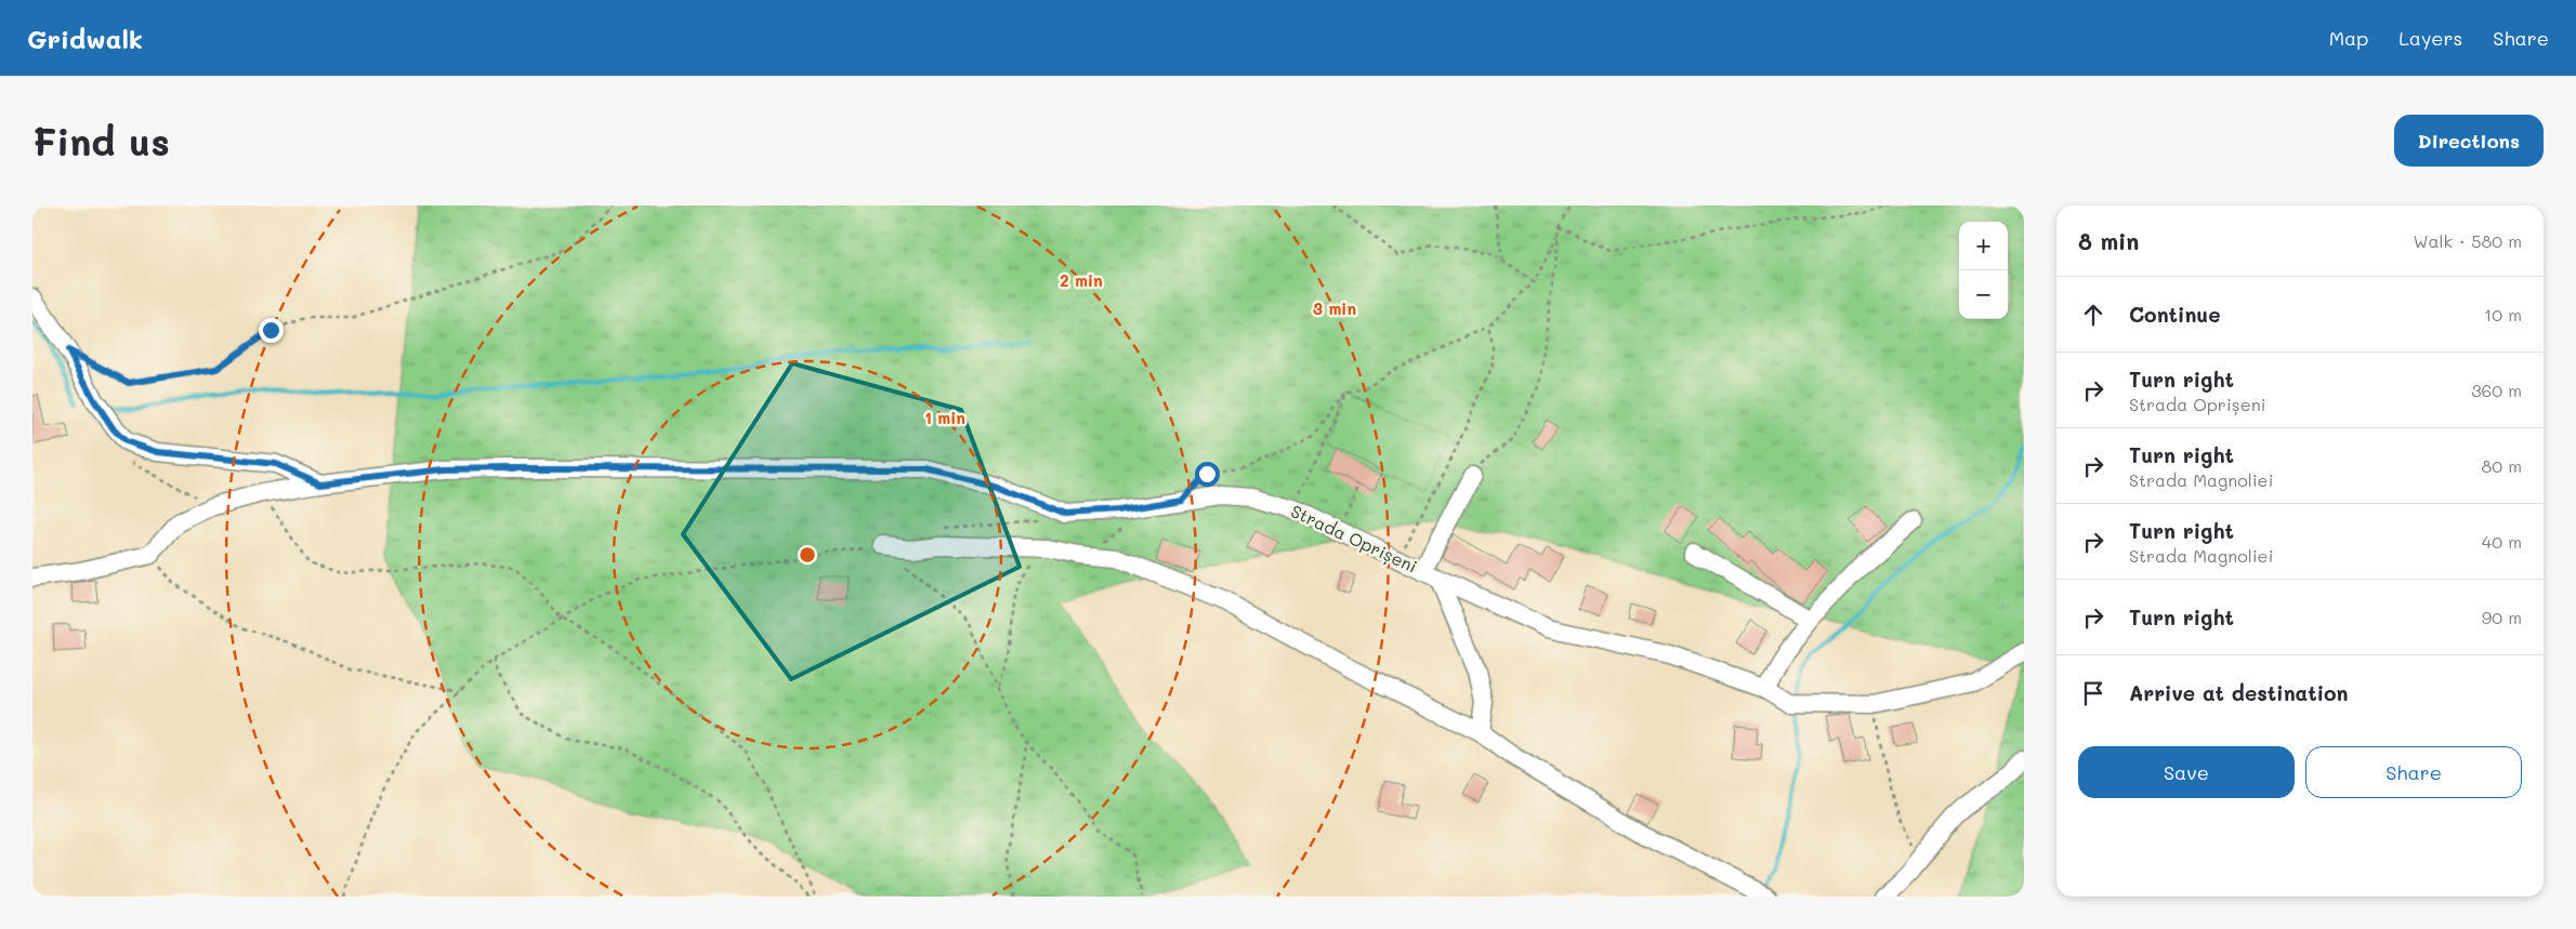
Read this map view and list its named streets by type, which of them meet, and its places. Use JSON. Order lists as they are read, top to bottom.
{
  "streets": {
    "street": ["Strada Oprișeni"]
  },
  "page": {
    "header": "Gridwalk",
    "nav": ["Map", "Layers", "Share"],
    "buttons": [
      "Directions",
      ["Save", "Share"]
    ],
    "title": "Find us",
    "heading": ["8 min", "Walk · 580 m"],
    "map_buttons": ["+", "−"],
    "list": [
      ["Continue", "10 m"],
      ["Turn right", "Strada Oprișeni", "360 m"],
      ["Turn right", "Strada Magnoliei", "80 m"],
      ["Turn right", "Strada Magnoliei", "40 m"],
      ["Turn right", "90 m"],
      "Arrive at destination"
    ]
  },
  "rings": ["2 min", "3 min", "1 min"]
}
